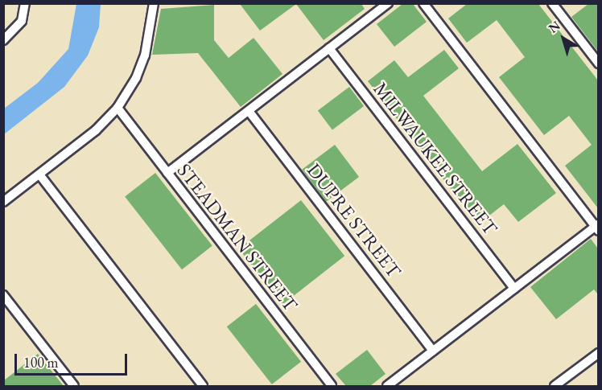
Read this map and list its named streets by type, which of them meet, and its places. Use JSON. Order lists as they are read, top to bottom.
{
  "streets": {
    "street": ["MILWAUKEE STREET", "DUPRE STREET", "STEADMAN STREET"]
  },
  "scale_bar": "100 m",
  "north": "top left"
}
